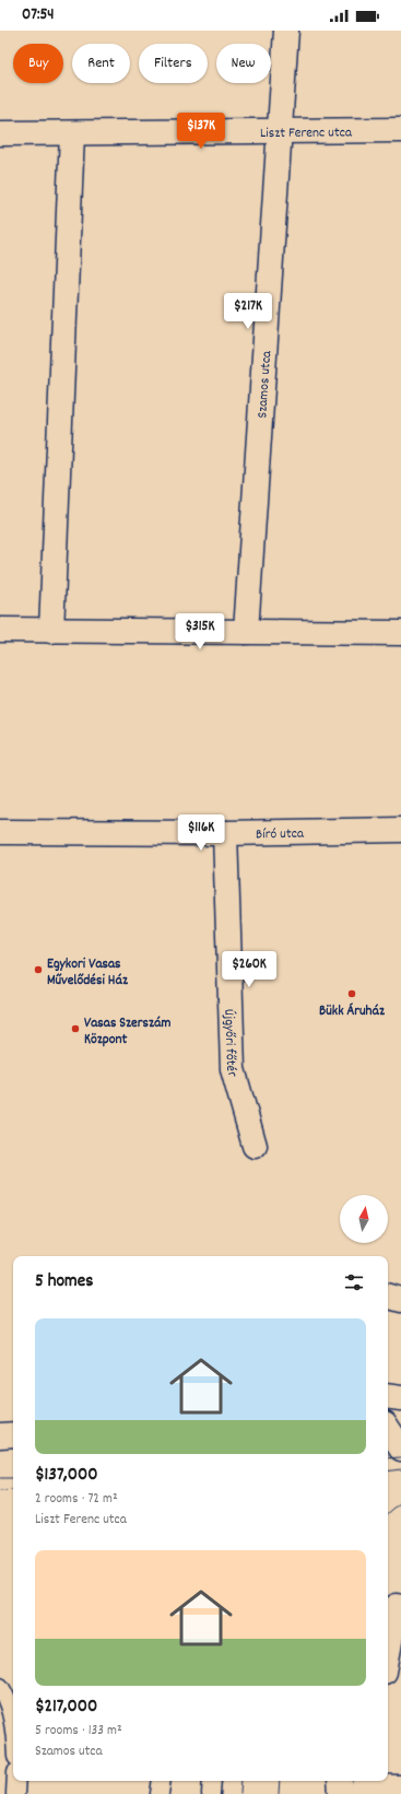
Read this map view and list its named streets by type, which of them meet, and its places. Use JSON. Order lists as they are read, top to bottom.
{
  "streets": {
    "street": [
      "Liszt Ferenc utca",
      "Szamos utca",
      "Bíró utca",
      "Újgyőri főtér"
    ]
  },
  "crossings": [
    ["Liszt Ferenc utca", "Szamos utca"],
    ["Bíró utca", "Újgyőri főtér"]
  ],
  "places": ["Egykori Vasas Művelődési Ház", "Bükk Áruház", "Vasas Szerszám Központ"],
  "north": "top",
  "page": {
    "status": "07:54",
    "chip": [
      "Buy",
      "Rent",
      "Filters",
      "New"
    ],
    "price": [
      "$137K",
      "$217K",
      "$315K",
      "$116K",
      "$260K"
    ],
    "heading": "5 homes",
    "list": [
      {
        "name": "$137,000",
        "note": "2 rooms · 72 m² · Liszt Ferenc utca"
      },
      {
        "name": "$217,000",
        "note": "5 rooms · 133 m² · Szamos utca"
      }
    ]
  }
}
